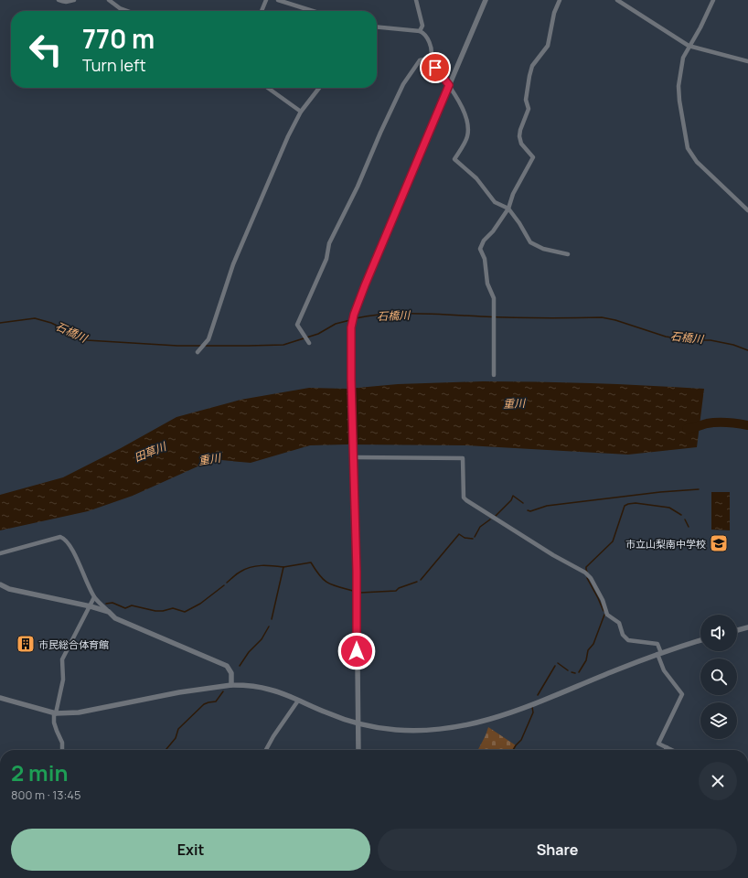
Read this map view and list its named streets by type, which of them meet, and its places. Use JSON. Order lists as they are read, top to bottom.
{
  "water": ["石橋川", "重川", "田草川"],
  "places": {
    "school or university": ["市立山梨南中学校"],
    "building": ["市民総合体育館"]
  },
  "page": {
    "turn": ["770 m", "Turn left"],
    "heading": ["2 min", "800 m · 13:45"],
    "buttons": ["Exit", "Share"]
  }
}
